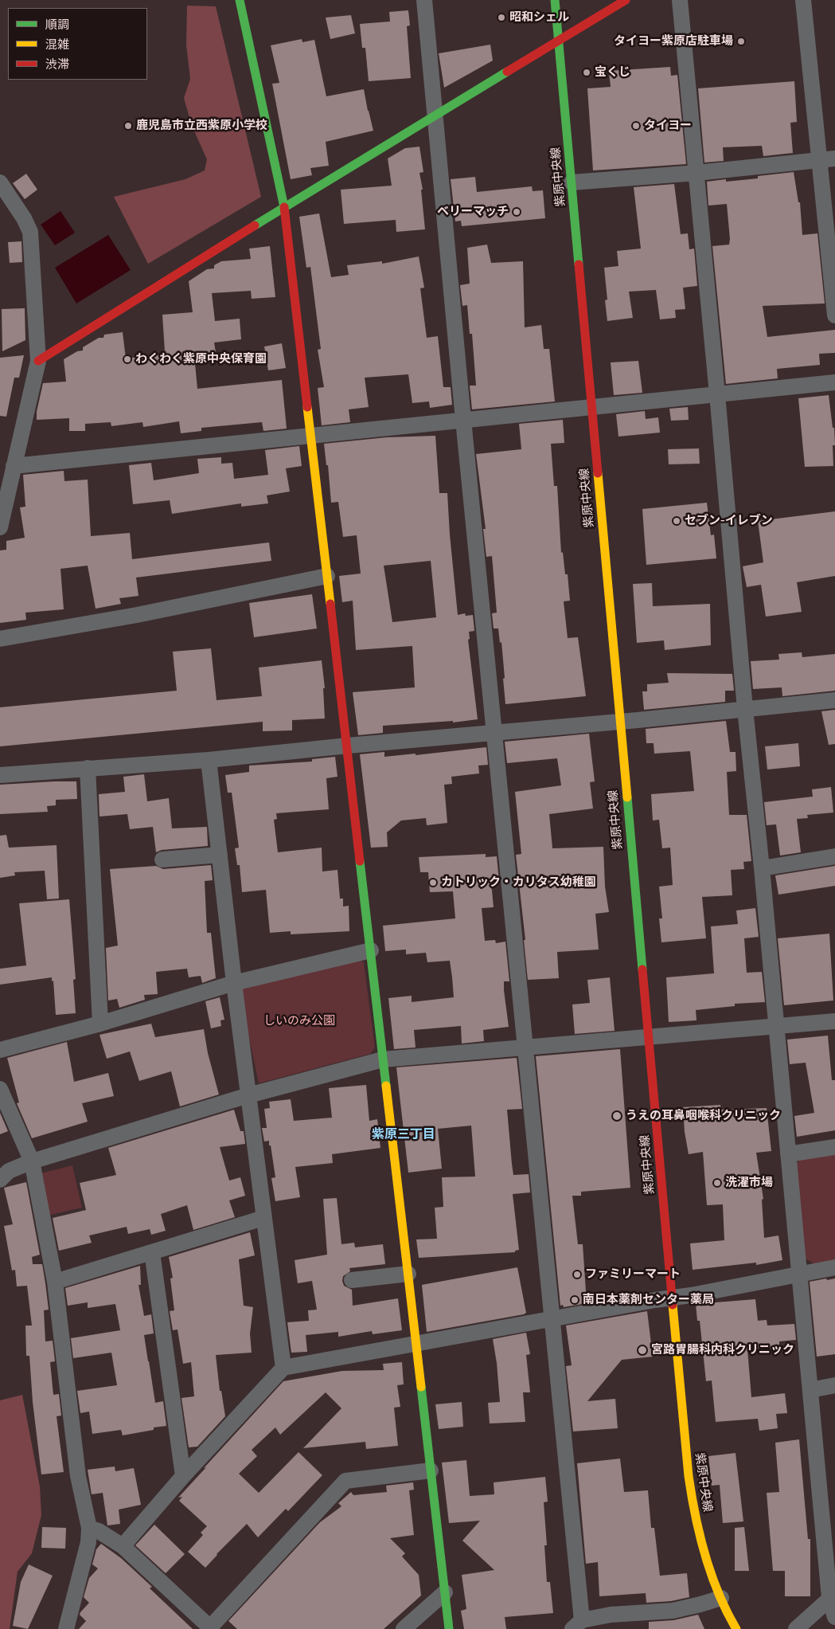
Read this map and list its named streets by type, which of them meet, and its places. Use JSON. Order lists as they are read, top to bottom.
{
  "streets": {
    "street": ["紫原中央線"]
  },
  "districts": ["紫原三丁目"],
  "parks": ["しいのみ公園"],
  "places": [
    "昭和シェル",
    "タイヨー紫原店駐車場",
    "宝くじ",
    "鹿児島市立西紫原小学校",
    "タイヨー",
    "ベリーマッチ",
    "わくわく紫原中央保育園",
    "セブン-イレブン",
    "カトリック・カリタス幼稚園",
    "うえの耳鼻咽喉科クリニック",
    "洗濯市場",
    "ファミリーマート",
    "南日本薬剤センター薬局",
    "宮路胃腸科内科クリニック"
  ],
  "legend": ["順調", "混雑", "渋滞"]
}
